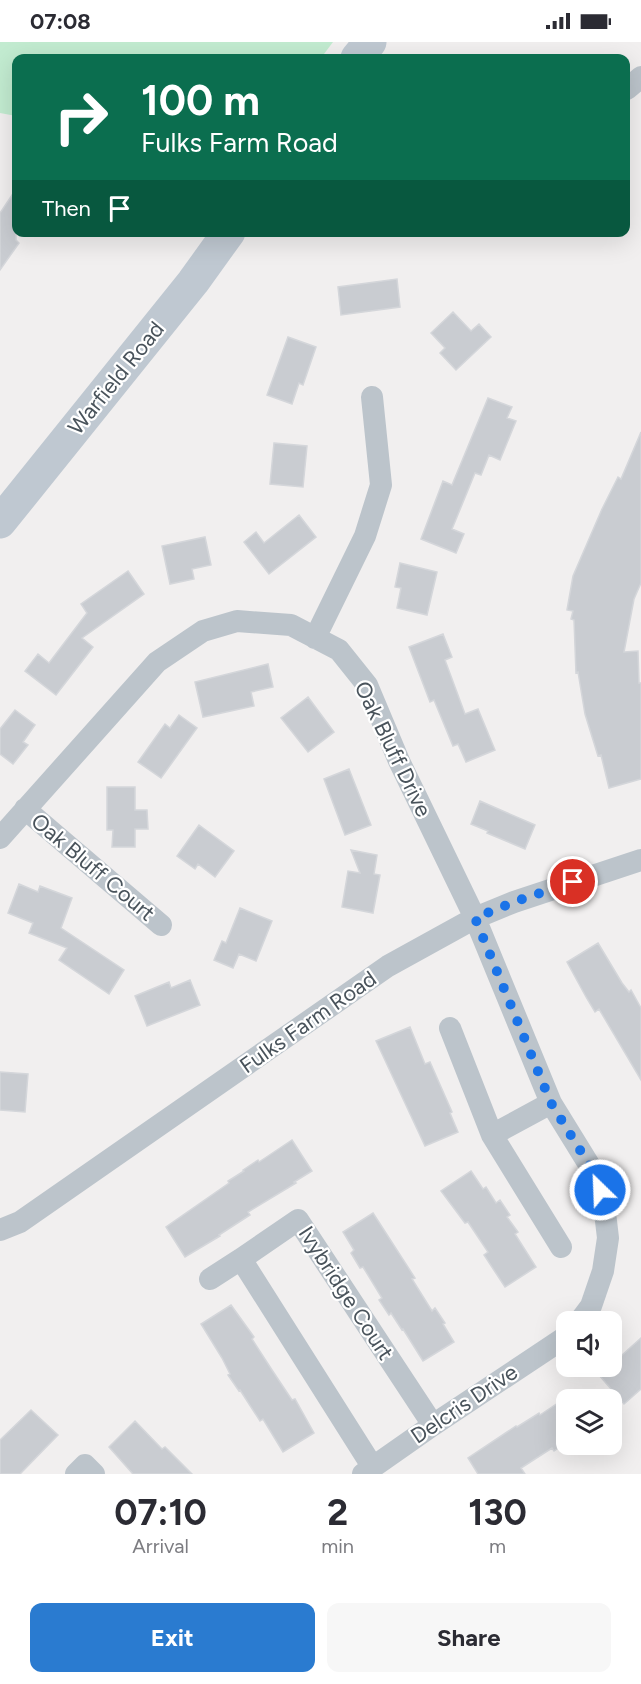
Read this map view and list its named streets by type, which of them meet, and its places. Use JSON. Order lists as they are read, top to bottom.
{
  "streets": {
    "street": [
      "Warfield Road",
      "Oak Bluff Drive",
      "Oak Bluff Court",
      "Fulks Farm Road",
      "Ivybridge Court",
      "Delcris Drive"
    ]
  },
  "crossings": [
    ["Oak Bluff Drive", "Oak Bluff Court"],
    ["Oak Bluff Drive", "Fulks Farm Road"],
    ["Ivybridge Court", "Delcris Drive"]
  ],
  "page": {
    "status": "07:08",
    "turn": ["100 m", "Fulks Farm Road"],
    "then": "Then",
    "eta": [
      "07:10",
      "Arrival",
      "2",
      "min",
      "130",
      "m"
    ],
    "buttons": ["Exit", "Share"]
  }
}
